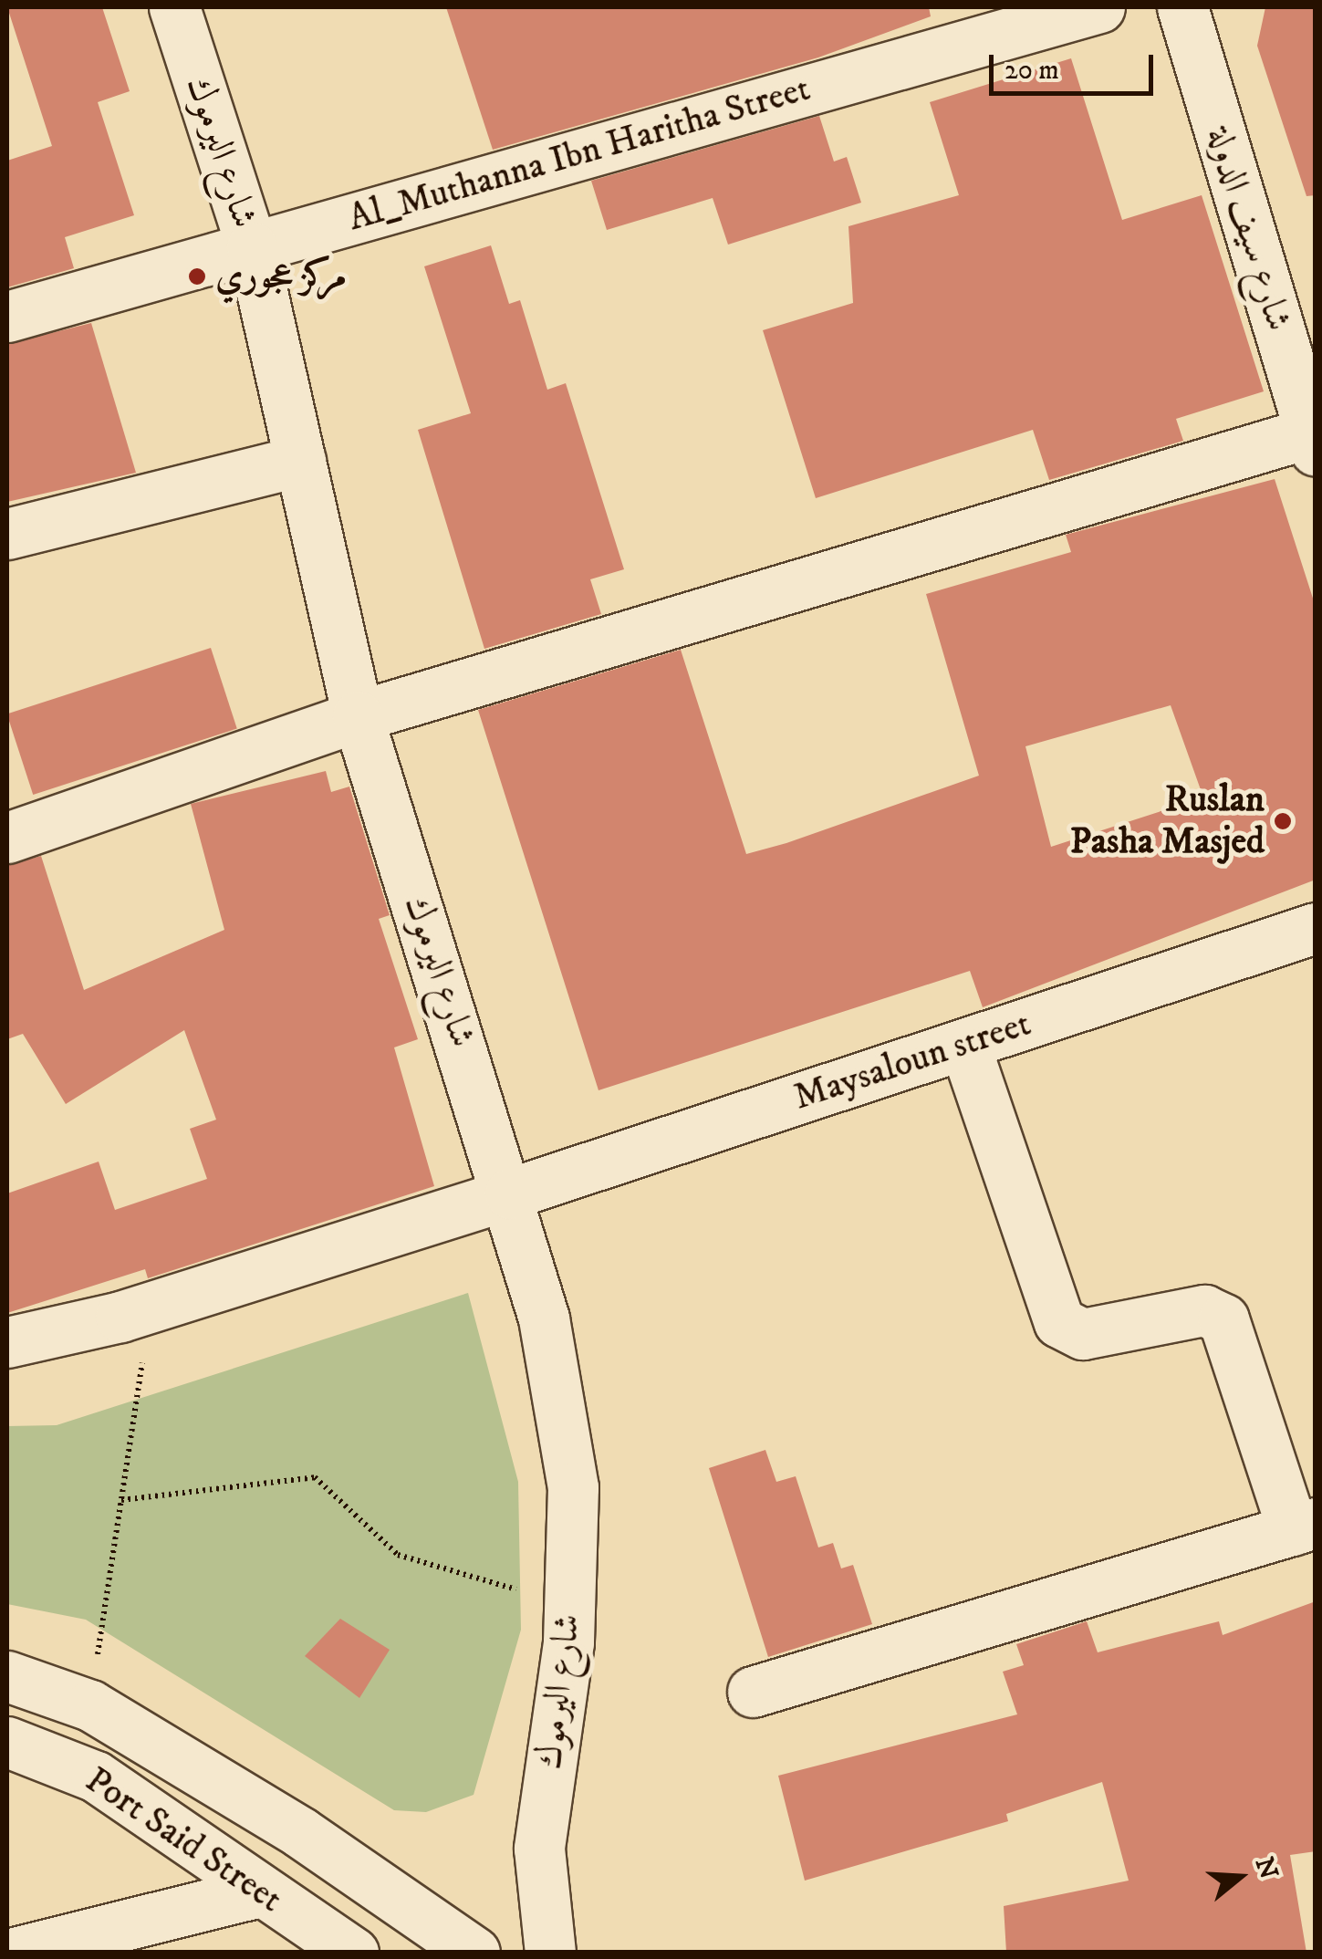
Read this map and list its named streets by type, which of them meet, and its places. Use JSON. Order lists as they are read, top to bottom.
{
  "streets": {
    "street": [
      "شارع اليرموك",
      "Al_Muthanna Ibn Haritha Street",
      "شارع سيف الدولة",
      "Maysaloun street",
      "Port Said Street"
    ]
  },
  "crossings": [
    ["شارع اليرموك", "Al_Muthanna Ibn Haritha Street"],
    ["شارع اليرموك", "Maysaloun street"]
  ],
  "places": ["مركز عجوري", "Ruslan Pasha Masjed"],
  "scale_bar": "20 m",
  "north": "right"
}
